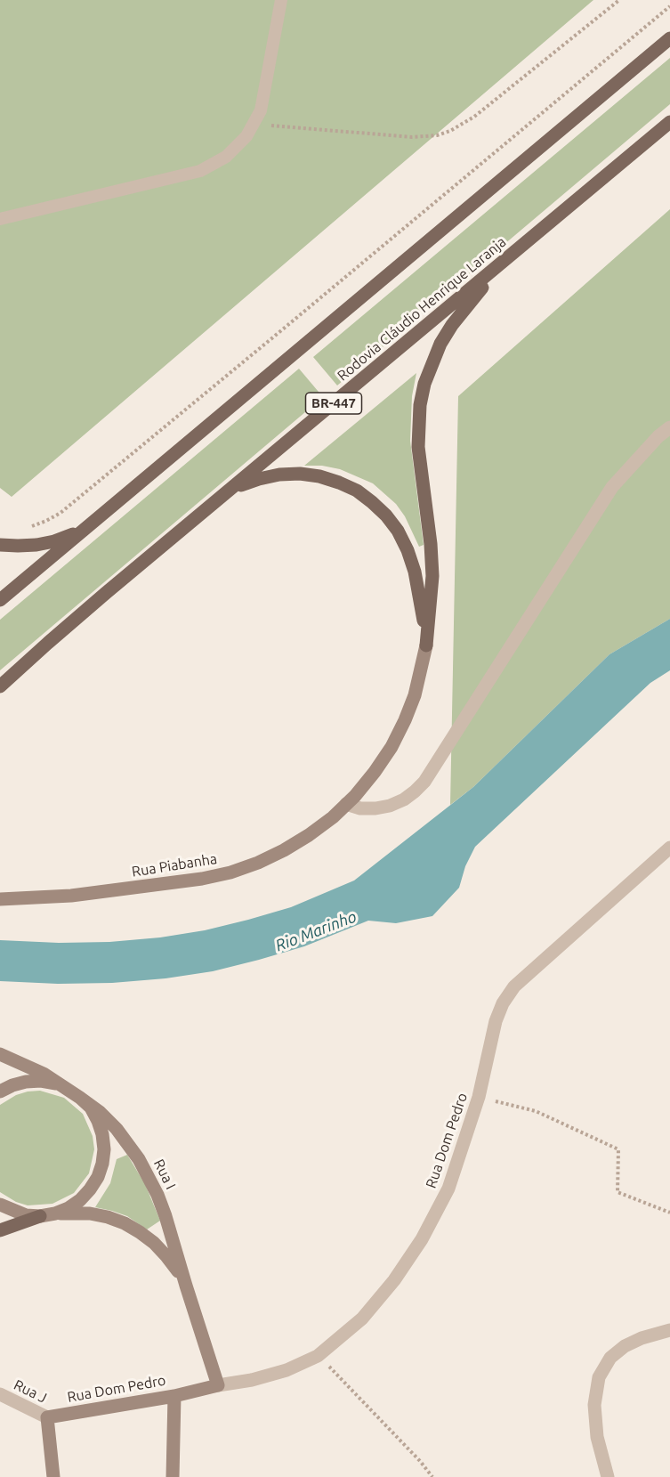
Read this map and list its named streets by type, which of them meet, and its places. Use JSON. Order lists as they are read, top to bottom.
{
  "streets": {
    "main road": [
      "Rodovia Cláudio Henrique Laranja",
      "BR-447",
      "Rua Piabanha",
      "Rua Dom Pedro",
      "Rua I"
    ],
    "street": ["Rua J"]
  },
  "crossings": [
    ["Rua Dom Pedro", "Rua I"],
    ["Rua Dom Pedro", "Rua J"]
  ],
  "water": ["Rio Marinho"]
}
